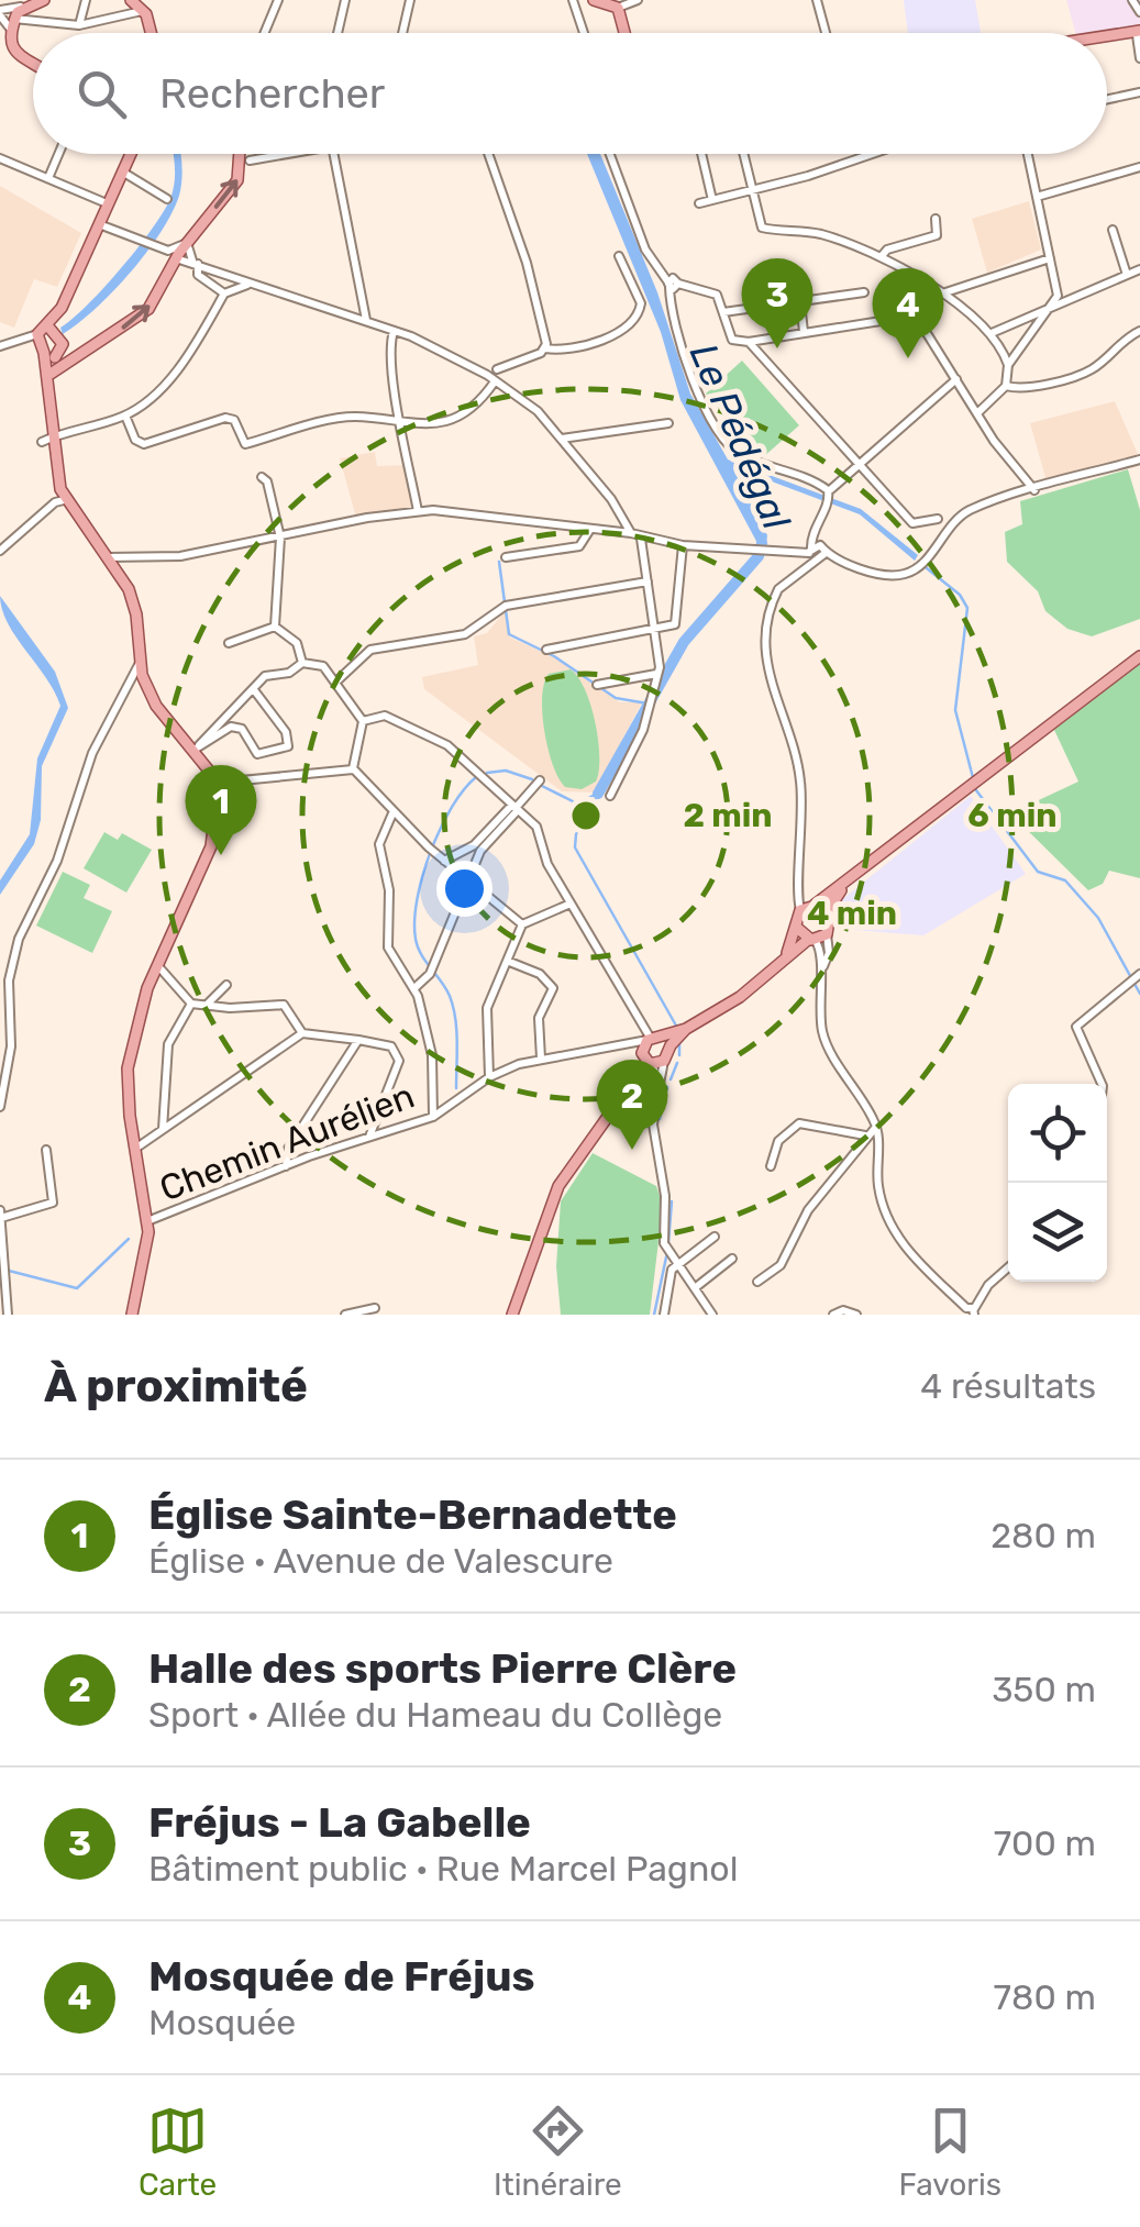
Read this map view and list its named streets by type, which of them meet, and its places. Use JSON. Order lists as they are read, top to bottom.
{
  "streets": {
    "street": ["Chemin Aurélien"]
  },
  "water": ["Le Pédégal"],
  "page": {
    "search": "Rechercher",
    "pins": [
      "3",
      "4",
      "1",
      "2"
    ],
    "heading": ["À proximité", "4 résultats"],
    "list": [
      {
        "mark": "1",
        "name": "Église Sainte-Bernadette",
        "note": "Église · Avenue de Valescure",
        "value": "280 m"
      },
      {
        "mark": "2",
        "name": "Halle des sports Pierre Clère",
        "note": "Sport · Allée du Hameau du Collège",
        "value": "350 m"
      },
      {
        "mark": "3",
        "name": "Fréjus - La Gabelle",
        "note": "Bâtiment public · Rue Marcel Pagnol",
        "value": "700 m"
      },
      {
        "mark": "4",
        "name": "Mosquée de Fréjus",
        "note": "Mosquée",
        "value": "780 m"
      }
    ],
    "nav": ["Carte", "Itinéraire", "Favoris"]
  },
  "rings": ["2 min", "6 min", "4 min"]
}
